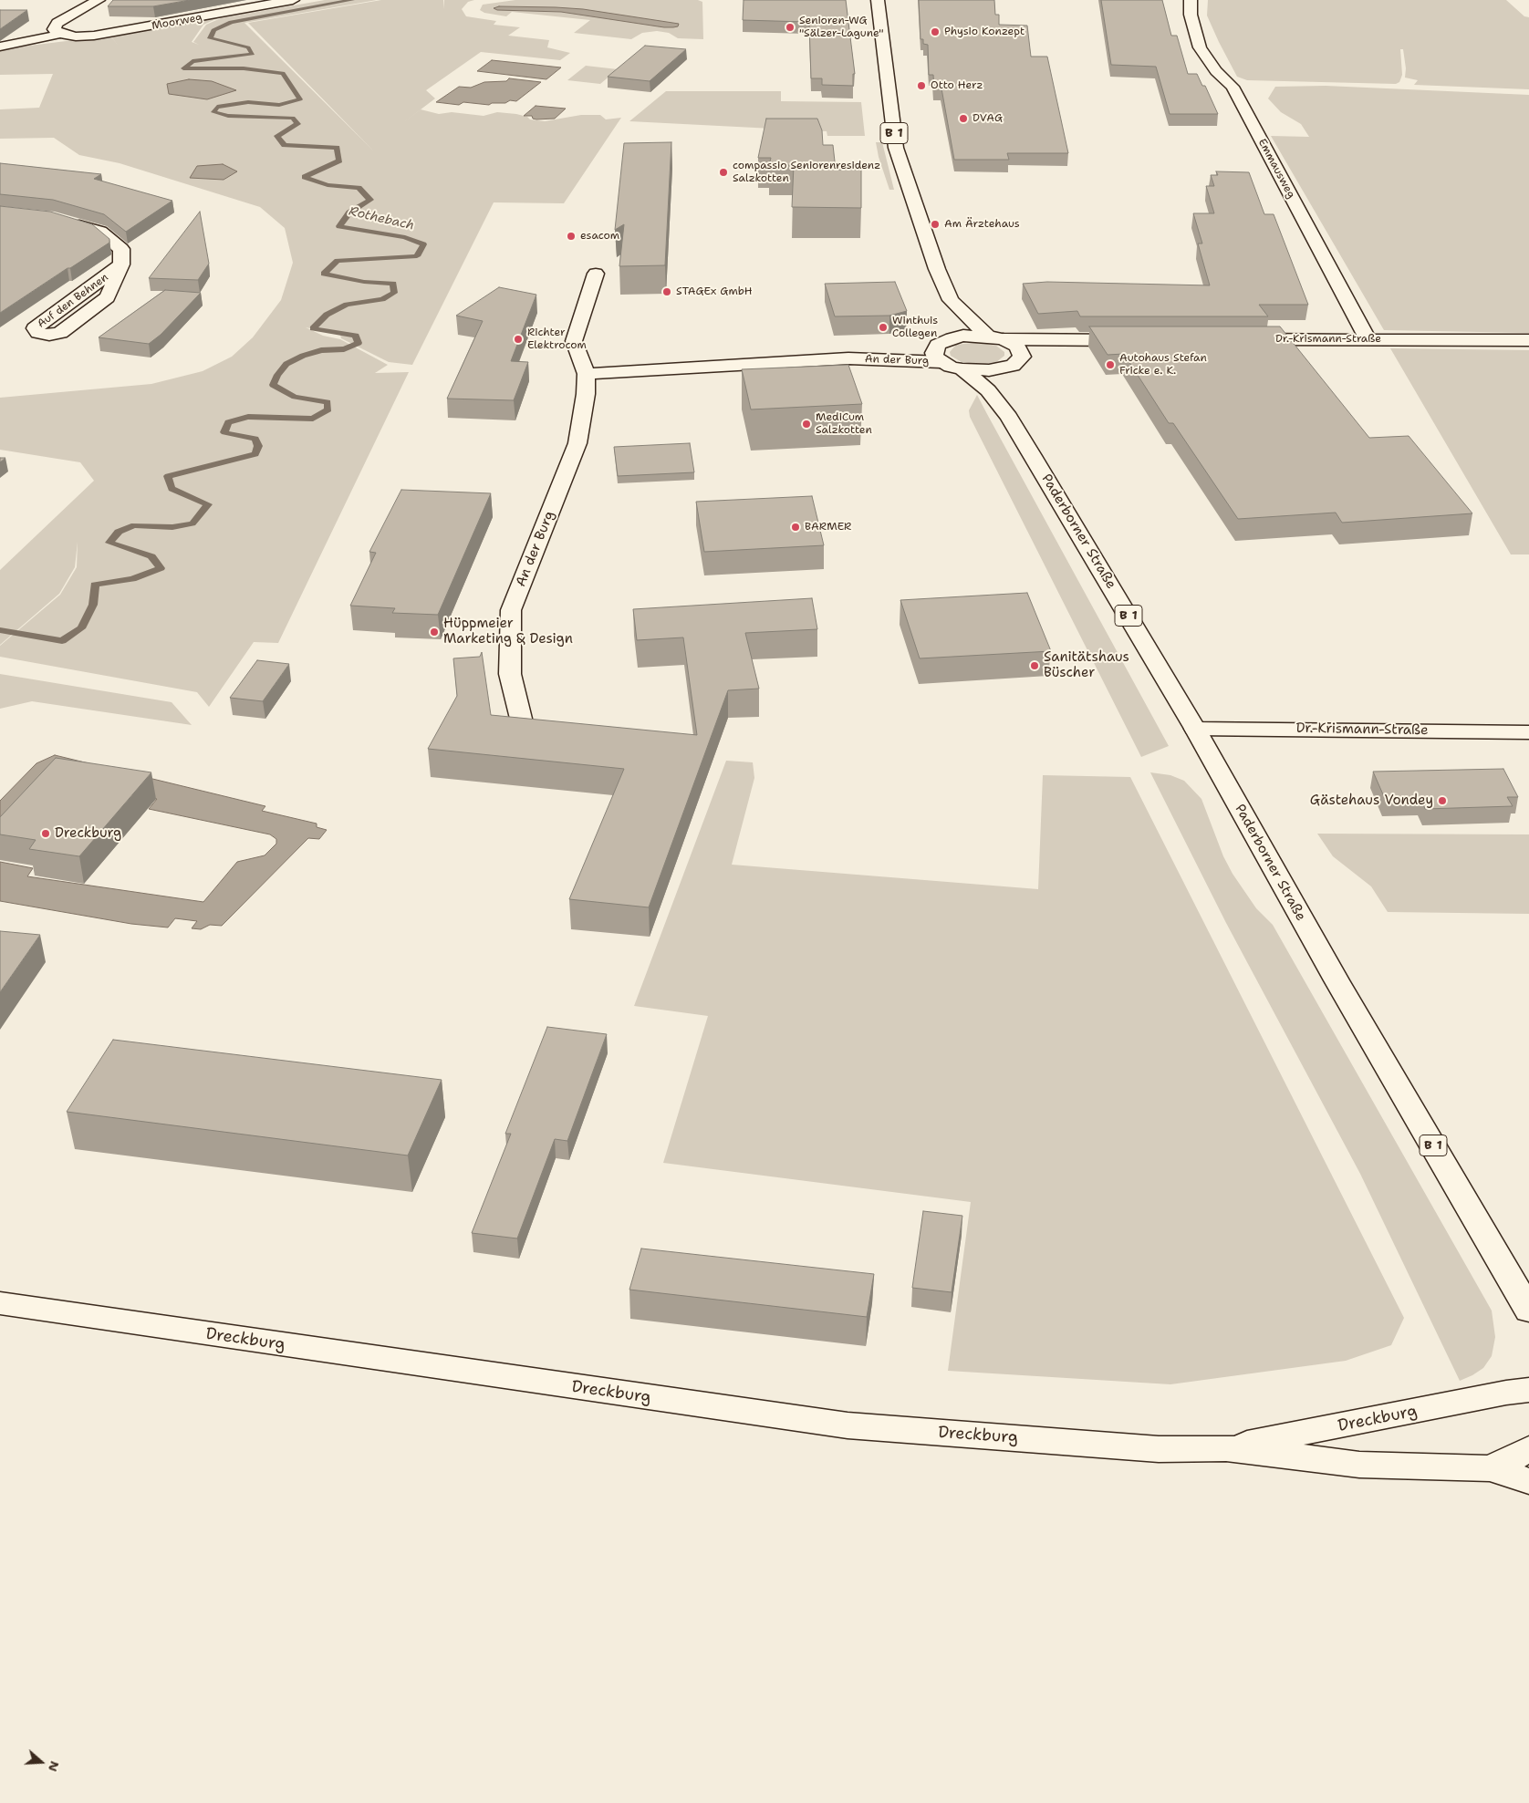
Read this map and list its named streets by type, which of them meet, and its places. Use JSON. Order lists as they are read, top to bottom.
{
  "streets": {
    "street": [
      "Moorweg",
      "B 1",
      "Emmausweg",
      "Auf den Behnen",
      "Dr.-Krismann-Straße",
      "An der Burg",
      "Paderborner Straße",
      "Dreckburg"
    ]
  },
  "crossings": [
    ["B 1", "Paderborner Straße"],
    ["Emmausweg", "Dr.-Krismann-Straße"],
    ["Dr.-Krismann-Straße", "Paderborner Straße"],
    ["An der Burg", "Paderborner Straße"]
  ],
  "water": ["Rothebach"],
  "places": [
    "Senioren-WG \"Sälzer-Lagune\"",
    "Physio Konzept",
    "Otto Herz",
    "DVAG",
    "compassio Seniorenresidenz Salzkotten",
    "Am Ärztehaus",
    "esacom",
    "STAGEx GmbH",
    "Winthuis Collegen",
    "Richter Elektrocom",
    "Autohaus Stefan Fricke e. K.",
    "MediCum Salzkotten",
    "BARMER",
    "Hüppmeier Marketing & Design",
    "Sanitätshaus Büscher",
    "Gästehaus Vondey",
    "Dreckburg"
  ],
  "north": "right"
}
